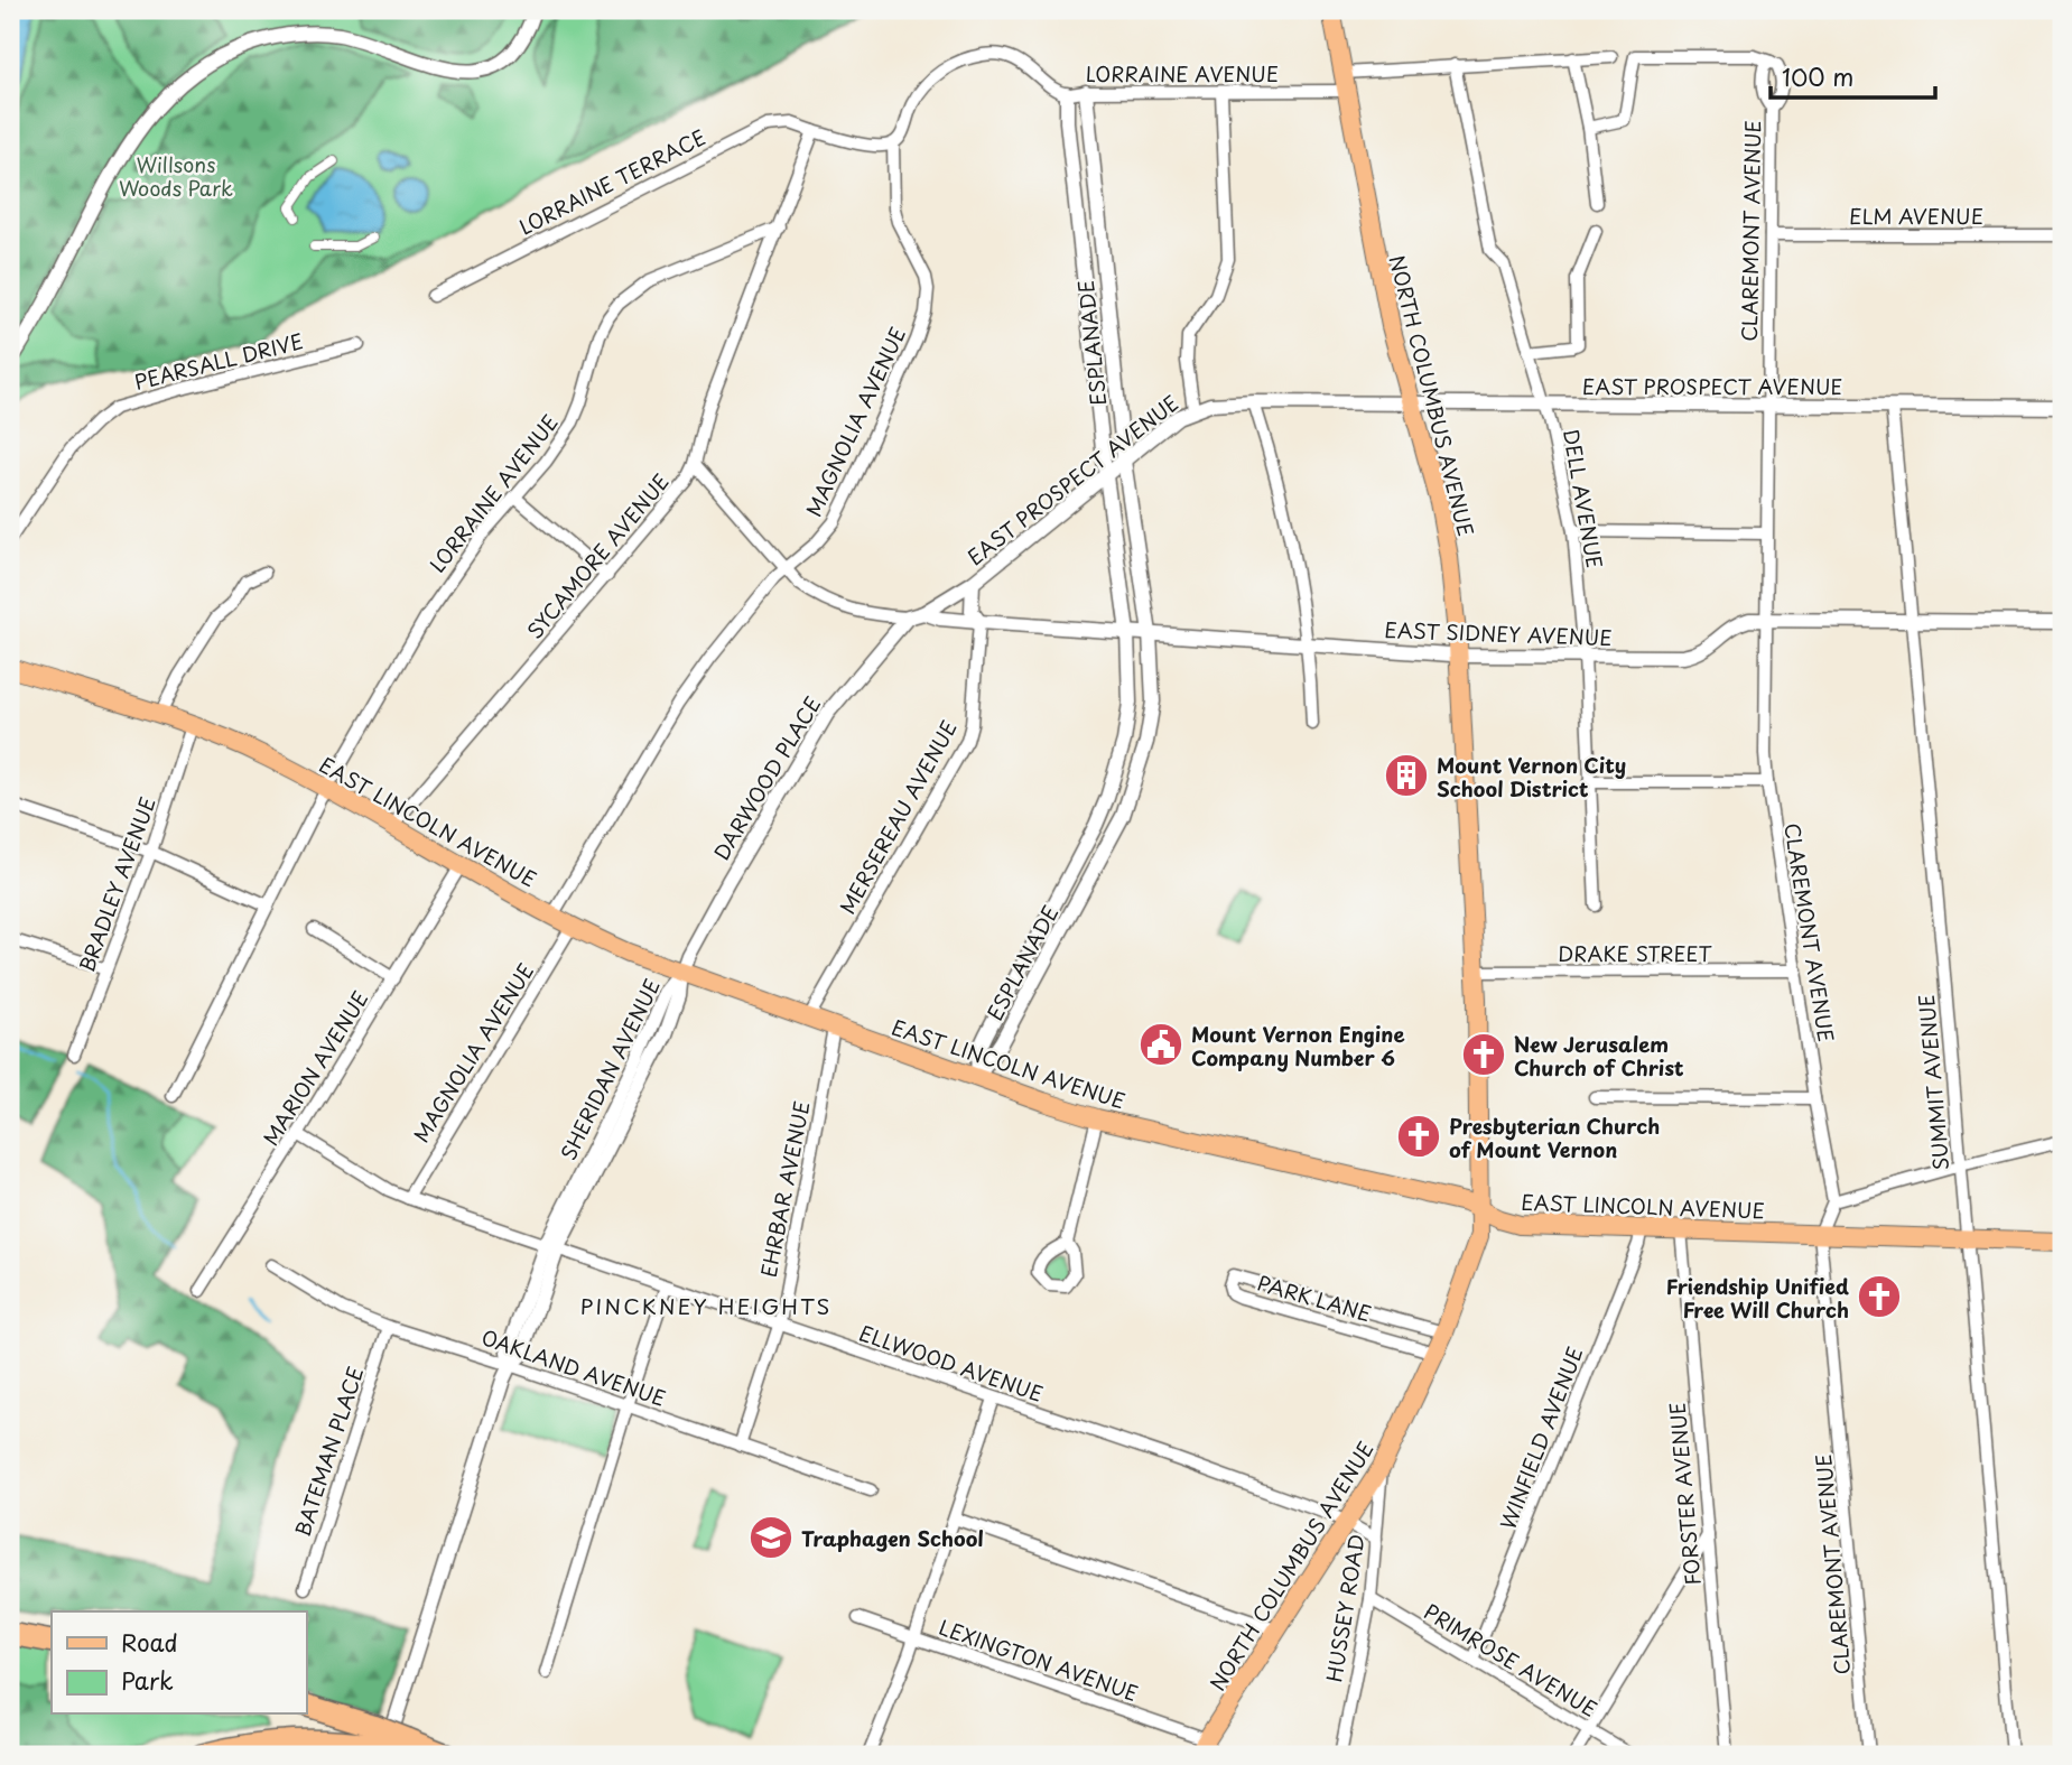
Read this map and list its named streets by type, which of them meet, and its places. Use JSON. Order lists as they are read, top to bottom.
{
  "streets": {
    "main road": ["NORTH COLUMBUS AVENUE", "EAST LINCOLN AVENUE"],
    "street": [
      "LORRAINE AVENUE",
      "LORRAINE TERRACE",
      "ELM AVENUE",
      "CLAREMONT AVENUE",
      "ESPLANADE",
      "PEARSALL DRIVE",
      "EAST PROSPECT AVENUE",
      "MAGNOLIA AVENUE",
      "DELL AVENUE",
      "SYCAMORE AVENUE",
      "EAST SIDNEY AVENUE",
      "DARWOOD PLACE",
      "MERSEREAU AVENUE",
      "BRADLEY AVENUE",
      "DRAKE STREET",
      "MARION AVENUE",
      "SHERIDAN AVENUE",
      "SUMMIT AVENUE",
      "EHRBAR AVENUE",
      "PARK LANE",
      "ELLWOOD AVENUE",
      "OAKLAND AVENUE",
      "WINFIELD AVENUE",
      "BATEMAN PLACE",
      "FORSTER AVENUE",
      "HUSSEY ROAD",
      "LEXINGTON AVENUE",
      "PRIMROSE AVENUE"
    ]
  },
  "crossings": [
    ["LORRAINE AVENUE", "ESPLANADE"],
    ["LORRAINE AVENUE", "NORTH COLUMBUS AVENUE"],
    ["LORRAINE AVENUE", "MAGNOLIA AVENUE"],
    ["LORRAINE AVENUE", "DELL AVENUE"],
    ["LORRAINE AVENUE", "SYCAMORE AVENUE"],
    ["LORRAINE AVENUE", "EAST LINCOLN AVENUE"],
    ["ELM AVENUE", "CLAREMONT AVENUE"],
    ["CLAREMONT AVENUE", "EAST PROSPECT AVENUE"],
    ["CLAREMONT AVENUE", "EAST SIDNEY AVENUE"],
    ["CLAREMONT AVENUE", "EAST LINCOLN AVENUE"],
    ["CLAREMONT AVENUE", "DRAKE STREET"],
    ["ESPLANADE", "EAST PROSPECT AVENUE"],
    ["ESPLANADE", "EAST SIDNEY AVENUE"],
    ["ESPLANADE", "EAST LINCOLN AVENUE"],
    ["EAST PROSPECT AVENUE", "NORTH COLUMBUS AVENUE"],
    ["EAST PROSPECT AVENUE", "MAGNOLIA AVENUE"],
    ["EAST PROSPECT AVENUE", "DELL AVENUE"],
    ["EAST PROSPECT AVENUE", "SYCAMORE AVENUE"],
    ["EAST PROSPECT AVENUE", "EAST SIDNEY AVENUE"],
    ["EAST PROSPECT AVENUE", "DARWOOD PLACE"],
    ["EAST PROSPECT AVENUE", "SUMMIT AVENUE"],
    ["NORTH COLUMBUS AVENUE", "EAST SIDNEY AVENUE"],
    ["NORTH COLUMBUS AVENUE", "EAST LINCOLN AVENUE"],
    ["NORTH COLUMBUS AVENUE", "DRAKE STREET"],
    ["NORTH COLUMBUS AVENUE", "PARK LANE"],
    ["NORTH COLUMBUS AVENUE", "ELLWOOD AVENUE"],
    ["NORTH COLUMBUS AVENUE", "HUSSEY ROAD"],
    ["NORTH COLUMBUS AVENUE", "LEXINGTON AVENUE"],
    ["MAGNOLIA AVENUE", "EAST LINCOLN AVENUE"],
    ["MAGNOLIA AVENUE", "ELLWOOD AVENUE"],
    ["DELL AVENUE", "EAST SIDNEY AVENUE"],
    ["SYCAMORE AVENUE", "EAST LINCOLN AVENUE"],
    ["EAST SIDNEY AVENUE", "MERSEREAU AVENUE"],
    ["EAST SIDNEY AVENUE", "SUMMIT AVENUE"],
    ["DARWOOD PLACE", "EAST LINCOLN AVENUE"],
    ["DARWOOD PLACE", "SHERIDAN AVENUE"],
    ["MERSEREAU AVENUE", "EAST LINCOLN AVENUE"],
    ["EAST LINCOLN AVENUE", "BRADLEY AVENUE"],
    ["EAST LINCOLN AVENUE", "MARION AVENUE"],
    ["EAST LINCOLN AVENUE", "SHERIDAN AVENUE"],
    ["EAST LINCOLN AVENUE", "SUMMIT AVENUE"],
    ["EAST LINCOLN AVENUE", "EHRBAR AVENUE"],
    ["EAST LINCOLN AVENUE", "WINFIELD AVENUE"],
    ["EAST LINCOLN AVENUE", "FORSTER AVENUE"],
    ["MARION AVENUE", "ELLWOOD AVENUE"],
    ["SHERIDAN AVENUE", "ELLWOOD AVENUE"],
    ["SHERIDAN AVENUE", "OAKLAND AVENUE"],
    ["EHRBAR AVENUE", "ELLWOOD AVENUE"],
    ["EHRBAR AVENUE", "OAKLAND AVENUE"],
    ["ELLWOOD AVENUE", "HUSSEY ROAD"],
    ["OAKLAND AVENUE", "BATEMAN PLACE"],
    ["WINFIELD AVENUE", "PRIMROSE AVENUE"],
    ["HUSSEY ROAD", "PRIMROSE AVENUE"]
  ],
  "districts": ["PINCKNEY HEIGHTS"],
  "parks": ["Willsons Woods Park"],
  "places": {
    "building": ["Mount Vernon City School District"],
    "public building": ["Mount Vernon Engine Company Number 6"],
    "church": ["New Jerusalem Church of Christ", "Presbyterian Church of Mount Vernon", "Friendship Unified Free Will Church"],
    "school or university": ["Traphagen School"]
  },
  "legend": ["Road", "Park"],
  "scale_bar": "100 m"
}
